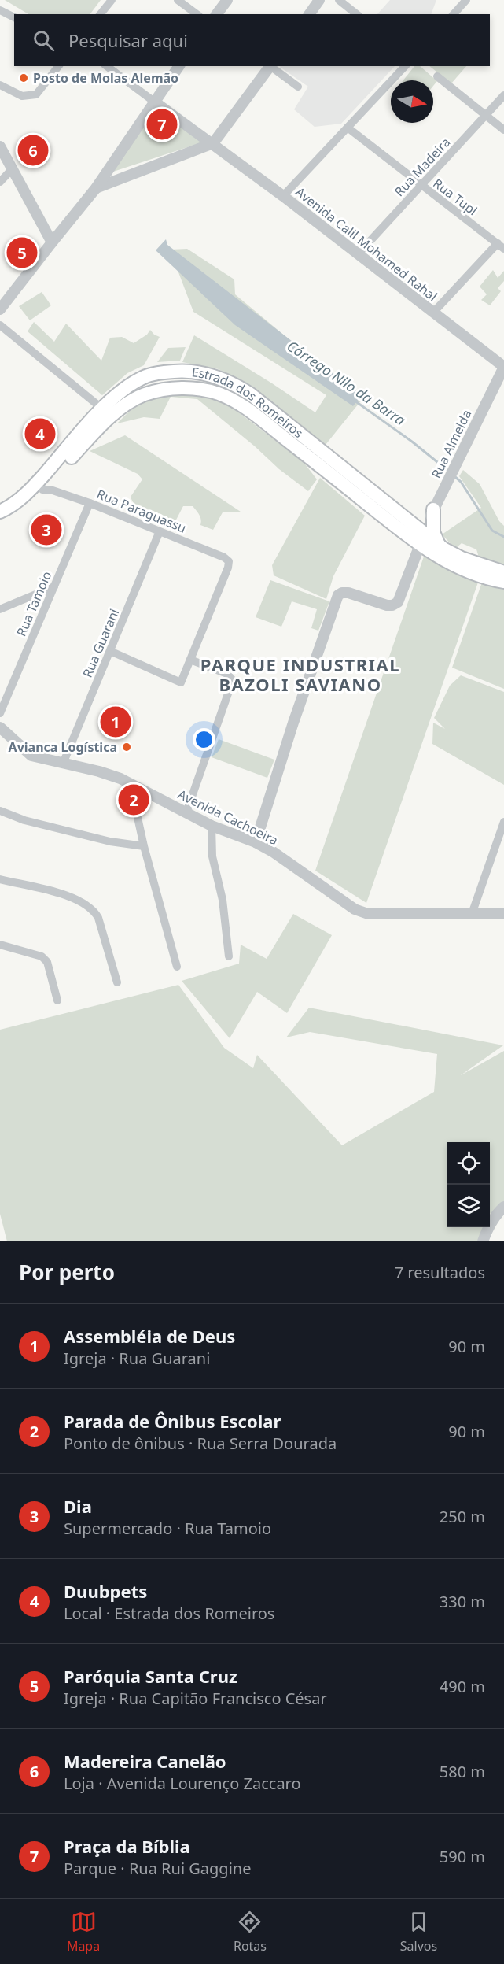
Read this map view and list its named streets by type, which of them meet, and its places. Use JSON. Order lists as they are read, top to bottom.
{
  "streets": {
    "main road": ["Estrada dos Romeiros"],
    "street": [
      "Rua Madeira",
      "Rua Tupi",
      "Avenida Calil Mohamed Rahal",
      "Rua Almeida",
      "Rua Paraguassu",
      "Rua Tamoio",
      "Rua Guarani",
      "Avenida Cachoeira"
    ]
  },
  "crossings": [
    ["Rua Madeira", "Rua Tupi"],
    ["Rua Madeira", "Avenida Calil Mohamed Rahal"],
    ["Avenida Calil Mohamed Rahal", "Rua Almeida"],
    ["Estrada dos Romeiros", "Rua Paraguassu"],
    ["Rua Paraguassu", "Rua Tamoio"],
    ["Rua Paraguassu", "Rua Guarani"],
    ["Rua Guarani", "Avenida Cachoeira"]
  ],
  "districts": ["PARQUE INDUSTRIAL BAZOLI SAVIANO"],
  "water": ["Córrego Nilo da Barra"],
  "places": ["Posto de Molas Alemão", "Avianca Logística"],
  "north": "right",
  "page": {
    "search": "Pesquisar aqui",
    "pins": [
      "7",
      "6",
      "5",
      "4",
      "3",
      "1",
      "2"
    ],
    "heading": ["Por perto", "7 resultados"],
    "list": [
      {
        "mark": "1",
        "name": "Assembléia de Deus",
        "note": "Igreja · Rua Guarani",
        "value": "90 m"
      },
      {
        "mark": "2",
        "name": "Parada de Ônibus Escolar",
        "note": "Ponto de ônibus · Rua Serra Dourada",
        "value": "90 m"
      },
      {
        "mark": "3",
        "name": "Dia",
        "note": "Supermercado · Rua Tamoio",
        "value": "250 m"
      },
      {
        "mark": "4",
        "name": "Duubpets",
        "note": "Local · Estrada dos Romeiros",
        "value": "330 m"
      },
      {
        "mark": "5",
        "name": "Paróquia Santa Cruz",
        "note": "Igreja · Rua Capitão Francisco César",
        "value": "490 m"
      },
      {
        "mark": "6",
        "name": "Madereira Canelão",
        "note": "Loja · Avenida Lourenço Zaccaro",
        "value": "580 m"
      },
      {
        "mark": "7",
        "name": "Praça da Bíblia",
        "note": "Parque · Rua Rui Gaggine",
        "value": "590 m"
      }
    ],
    "nav": ["Mapa", "Rotas", "Salvos"]
  }
}
